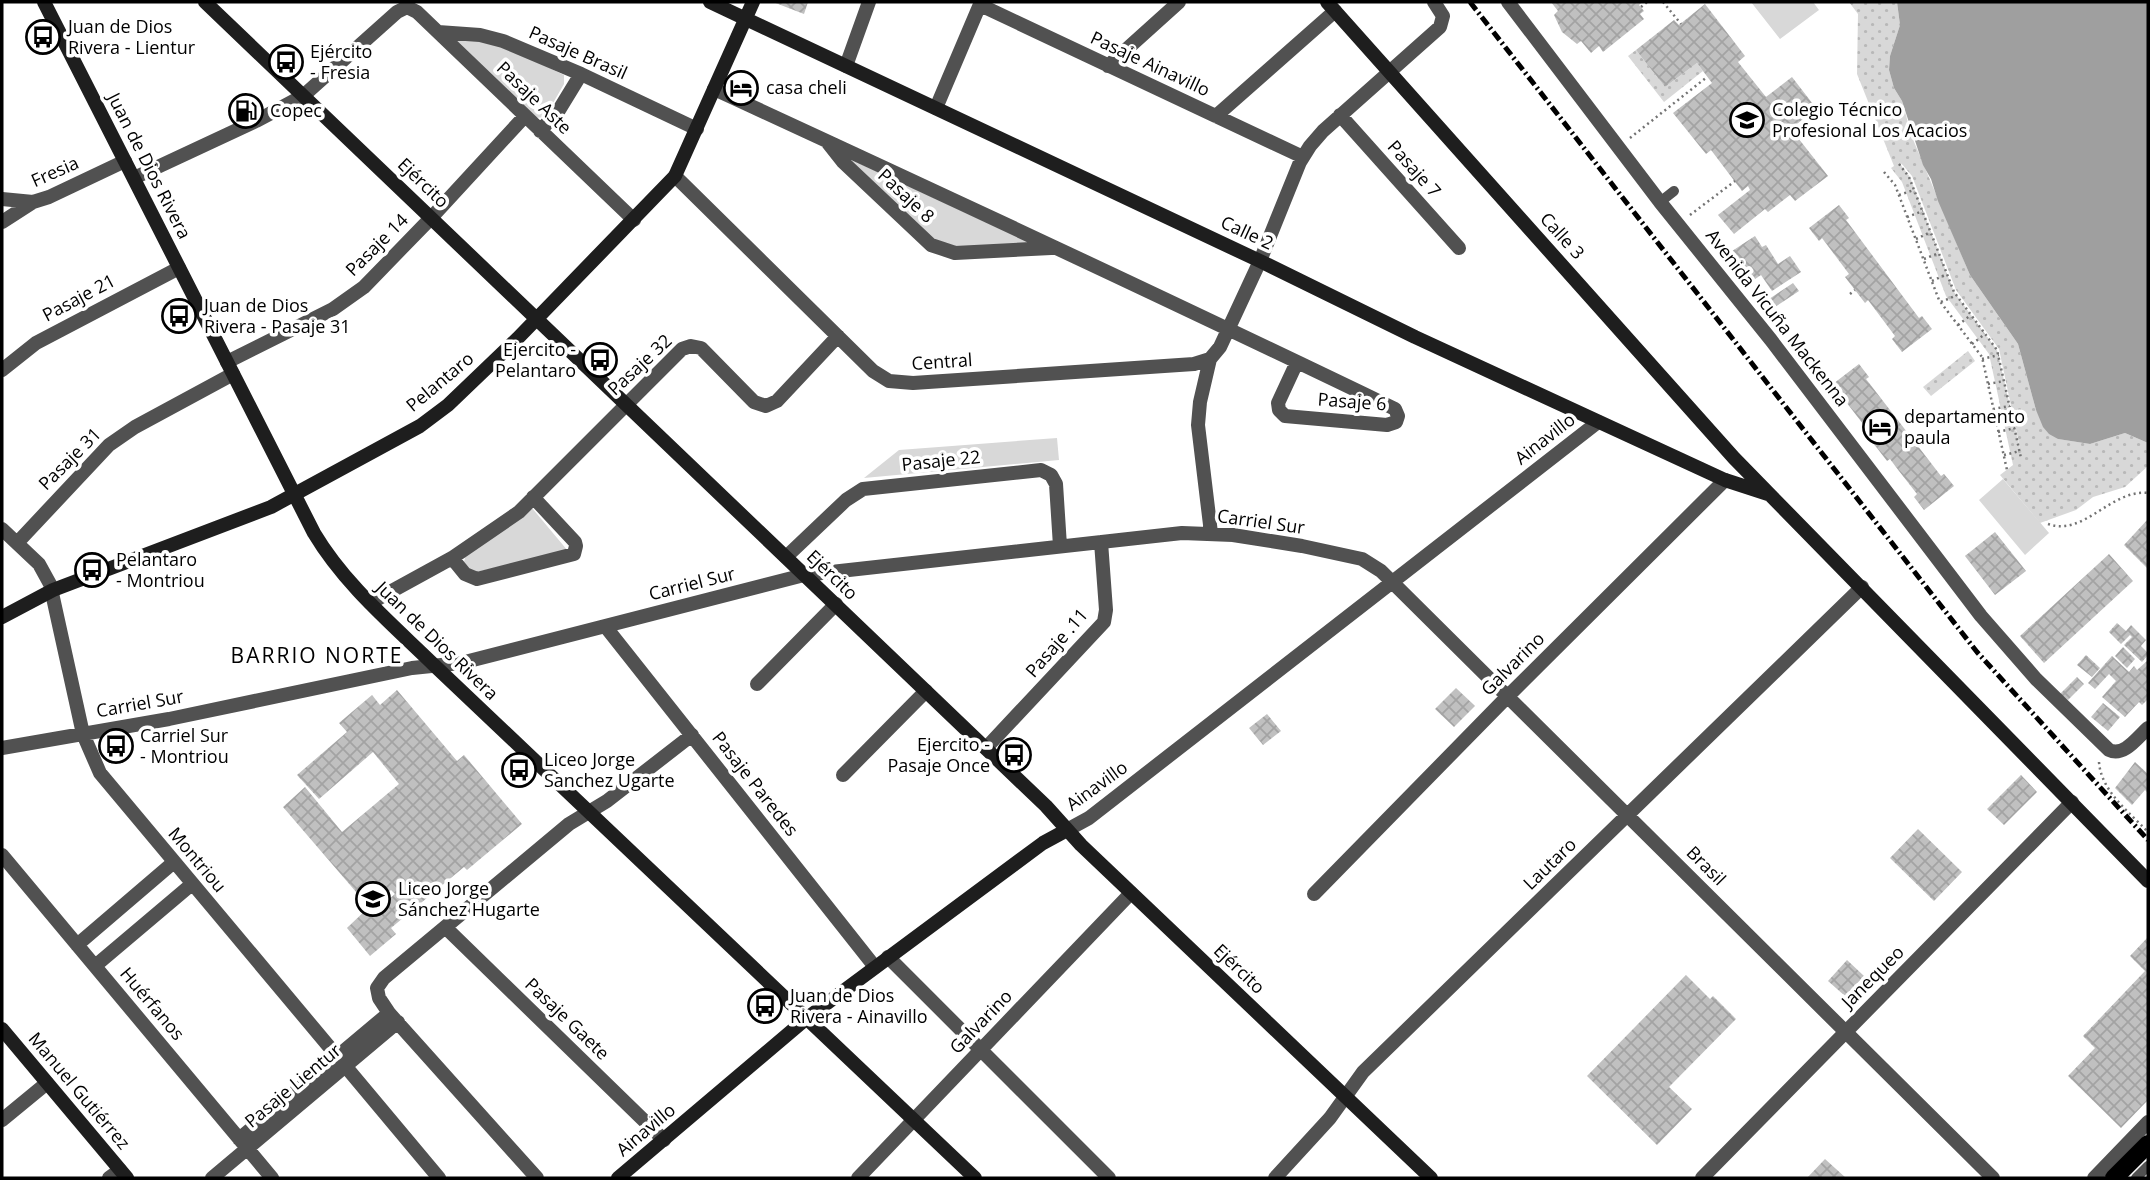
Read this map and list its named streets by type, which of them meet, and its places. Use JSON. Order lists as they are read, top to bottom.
{
  "streets": {
    "street": [
      "Pasaje Brasil",
      "Pasaje Ainavillo",
      "Pasaje Aste",
      "Juan de Dios Rivera",
      "Pasaje 7",
      "Fresia",
      "Ejército",
      "Pasaje 8",
      "Calle 2",
      "Calle 3",
      "Pasaje 14",
      "Pasaje 21",
      "Avenida Vicuña Mackenna",
      "Central",
      "Pasaje 32",
      "Pelantaro",
      "Pasaje 6",
      "Ainavillo",
      "Pasaje 31",
      "Pasaje 22",
      "Carriel Sur",
      "Pasaje .11",
      "Galvarino",
      "Pasaje Paredes",
      "Montriou",
      "Lautaro",
      "Brasil",
      "Janequeo",
      "Huérfanos",
      "Pasaje Gaete",
      "Pasaje Lientur",
      "Manuel Gutiérrez"
    ]
  },
  "crossings": [
    ["Pasaje Brasil", "Pasaje Aste"],
    ["Pasaje Brasil", "Pelantaro"],
    ["Pasaje Aste", "Ejército"],
    ["Pasaje Aste", "Pasaje 14"],
    ["Pasaje Aste", "Pelantaro"],
    ["Juan de Dios Rivera", "Fresia"],
    ["Juan de Dios Rivera", "Pasaje 14"],
    ["Juan de Dios Rivera", "Pasaje 21"],
    ["Juan de Dios Rivera", "Pasaje 32"],
    ["Juan de Dios Rivera", "Pelantaro"],
    ["Juan de Dios Rivera", "Ainavillo"],
    ["Juan de Dios Rivera", "Pasaje 31"],
    ["Juan de Dios Rivera", "Carriel Sur"],
    ["Juan de Dios Rivera", "Galvarino"],
    ["Ejército", "Pasaje 14"],
    ["Ejército", "Pasaje 32"],
    ["Ejército", "Pelantaro"],
    ["Ejército", "Ainavillo"],
    ["Ejército", "Pasaje 22"],
    ["Ejército", "Carriel Sur"],
    ["Ejército", "Pasaje .11"],
    ["Ejército", "Galvarino"],
    ["Ejército", "Lautaro"],
    ["Pasaje 8", "Pelantaro"],
    ["Pasaje 8", "Pasaje 6"],
    ["Calle 2", "Calle 3"],
    ["Calle 2", "Pelantaro"],
    ["Calle 2", "Ainavillo"],
    ["Calle 2", "Galvarino"],
    ["Calle 3", "Galvarino"],
    ["Pasaje 14", "Pasaje 31"],
    ["Central", "Pasaje 32"],
    ["Central", "Pelantaro"],
    ["Pelantaro", "Montriou"],
    ["Ainavillo", "Carriel Sur"],
    ["Ainavillo", "Pasaje Paredes"],
    ["Ainavillo", "Brasil"],
    ["Ainavillo", "Pasaje Gaete"],
    ["Pasaje 31", "Montriou"],
    ["Pasaje 22", "Carriel Sur"],
    ["Carriel Sur", "Pasaje .11"],
    ["Carriel Sur", "Pasaje Paredes"],
    ["Carriel Sur", "Montriou"],
    ["Carriel Sur", "Brasil"],
    ["Galvarino", "Brasil"],
    ["Montriou", "Pasaje Lientur"],
    ["Lautaro", "Brasil"],
    ["Brasil", "Janequeo"],
    ["Huérfanos", "Pasaje Lientur"]
  ],
  "districts": ["BARRIO NORTE"],
  "places": {
    "bus stop": [
      "Juan de Dios Rivera - Lientur",
      "Ejército - Fresia",
      "Juan de Dios Rivera - Pasaje 31",
      "Ejercito - Pelantaro",
      "Pelantaro - Montriou",
      "Carriel Sur - Montriou",
      "Ejercito - Pasaje Once",
      "Liceo Jorge Sanchez Ugarte",
      "Juan de Dios Rivera - Ainavillo"
    ],
    "hotel": ["casa cheli", "departamento paula"],
    "fuel station": ["Copec"],
    "school or university": ["Colegio Técnico Profesional Los Acacios", "Liceo Jorge Sánchez Hugarte"]
  }
}
